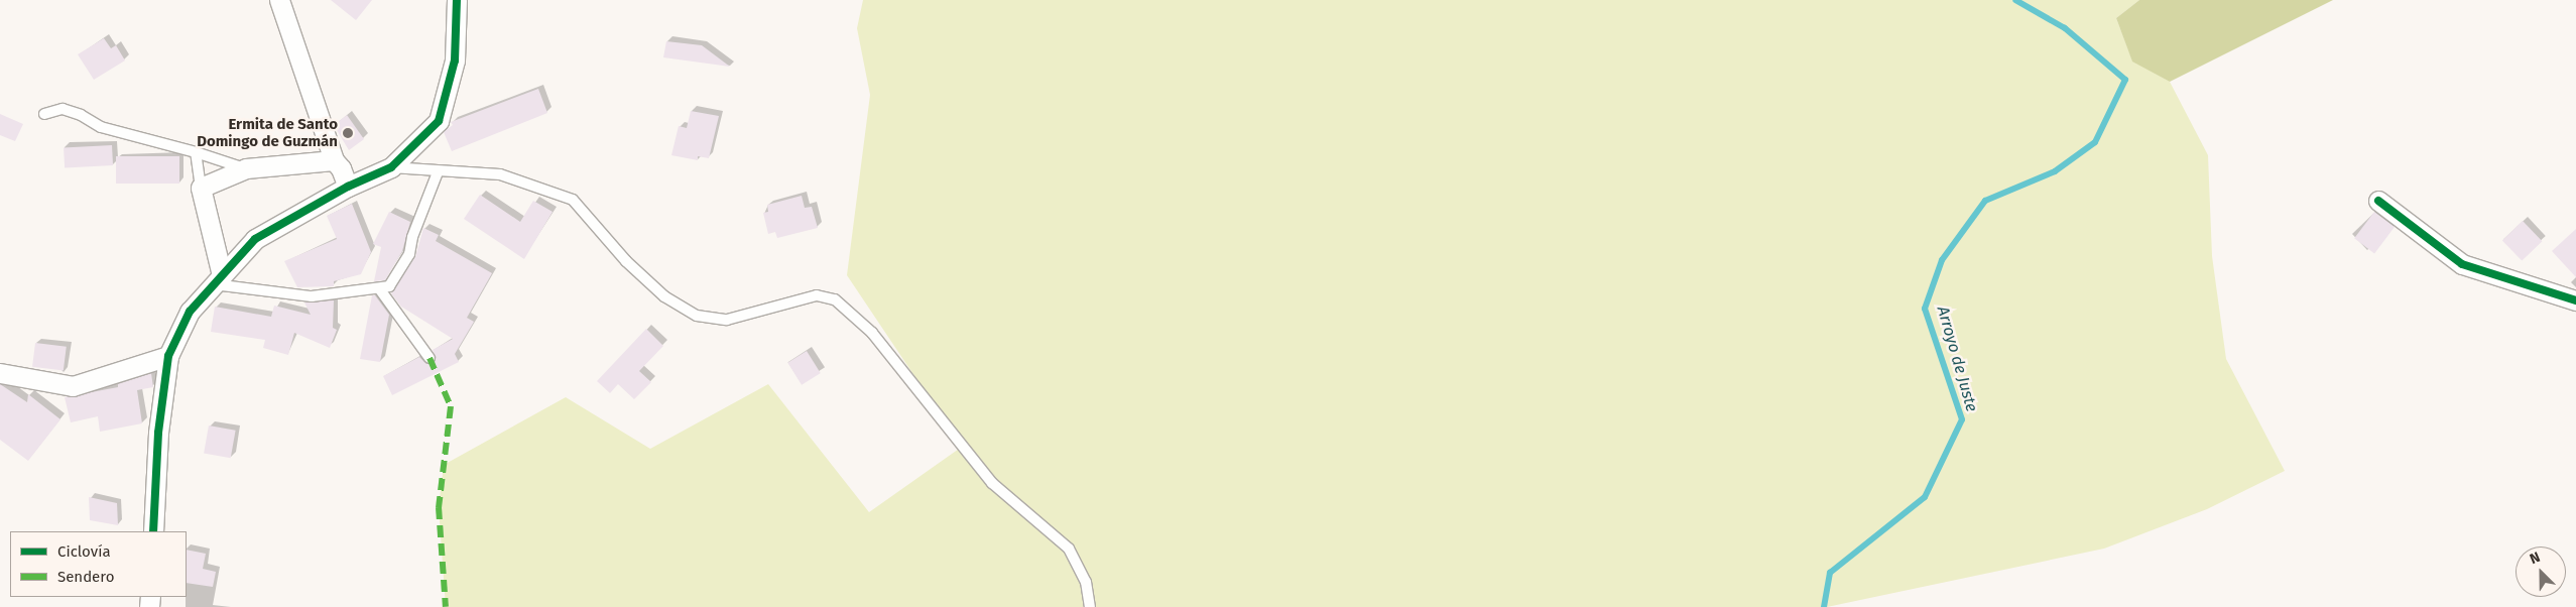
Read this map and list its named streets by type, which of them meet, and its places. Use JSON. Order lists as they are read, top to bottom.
{
  "water": ["Arroyo de Juste"],
  "places": ["Ermita de Santo Domingo de Guzmán"],
  "legend": ["Ciclovía", "Sendero"],
  "north": "top left"
}
